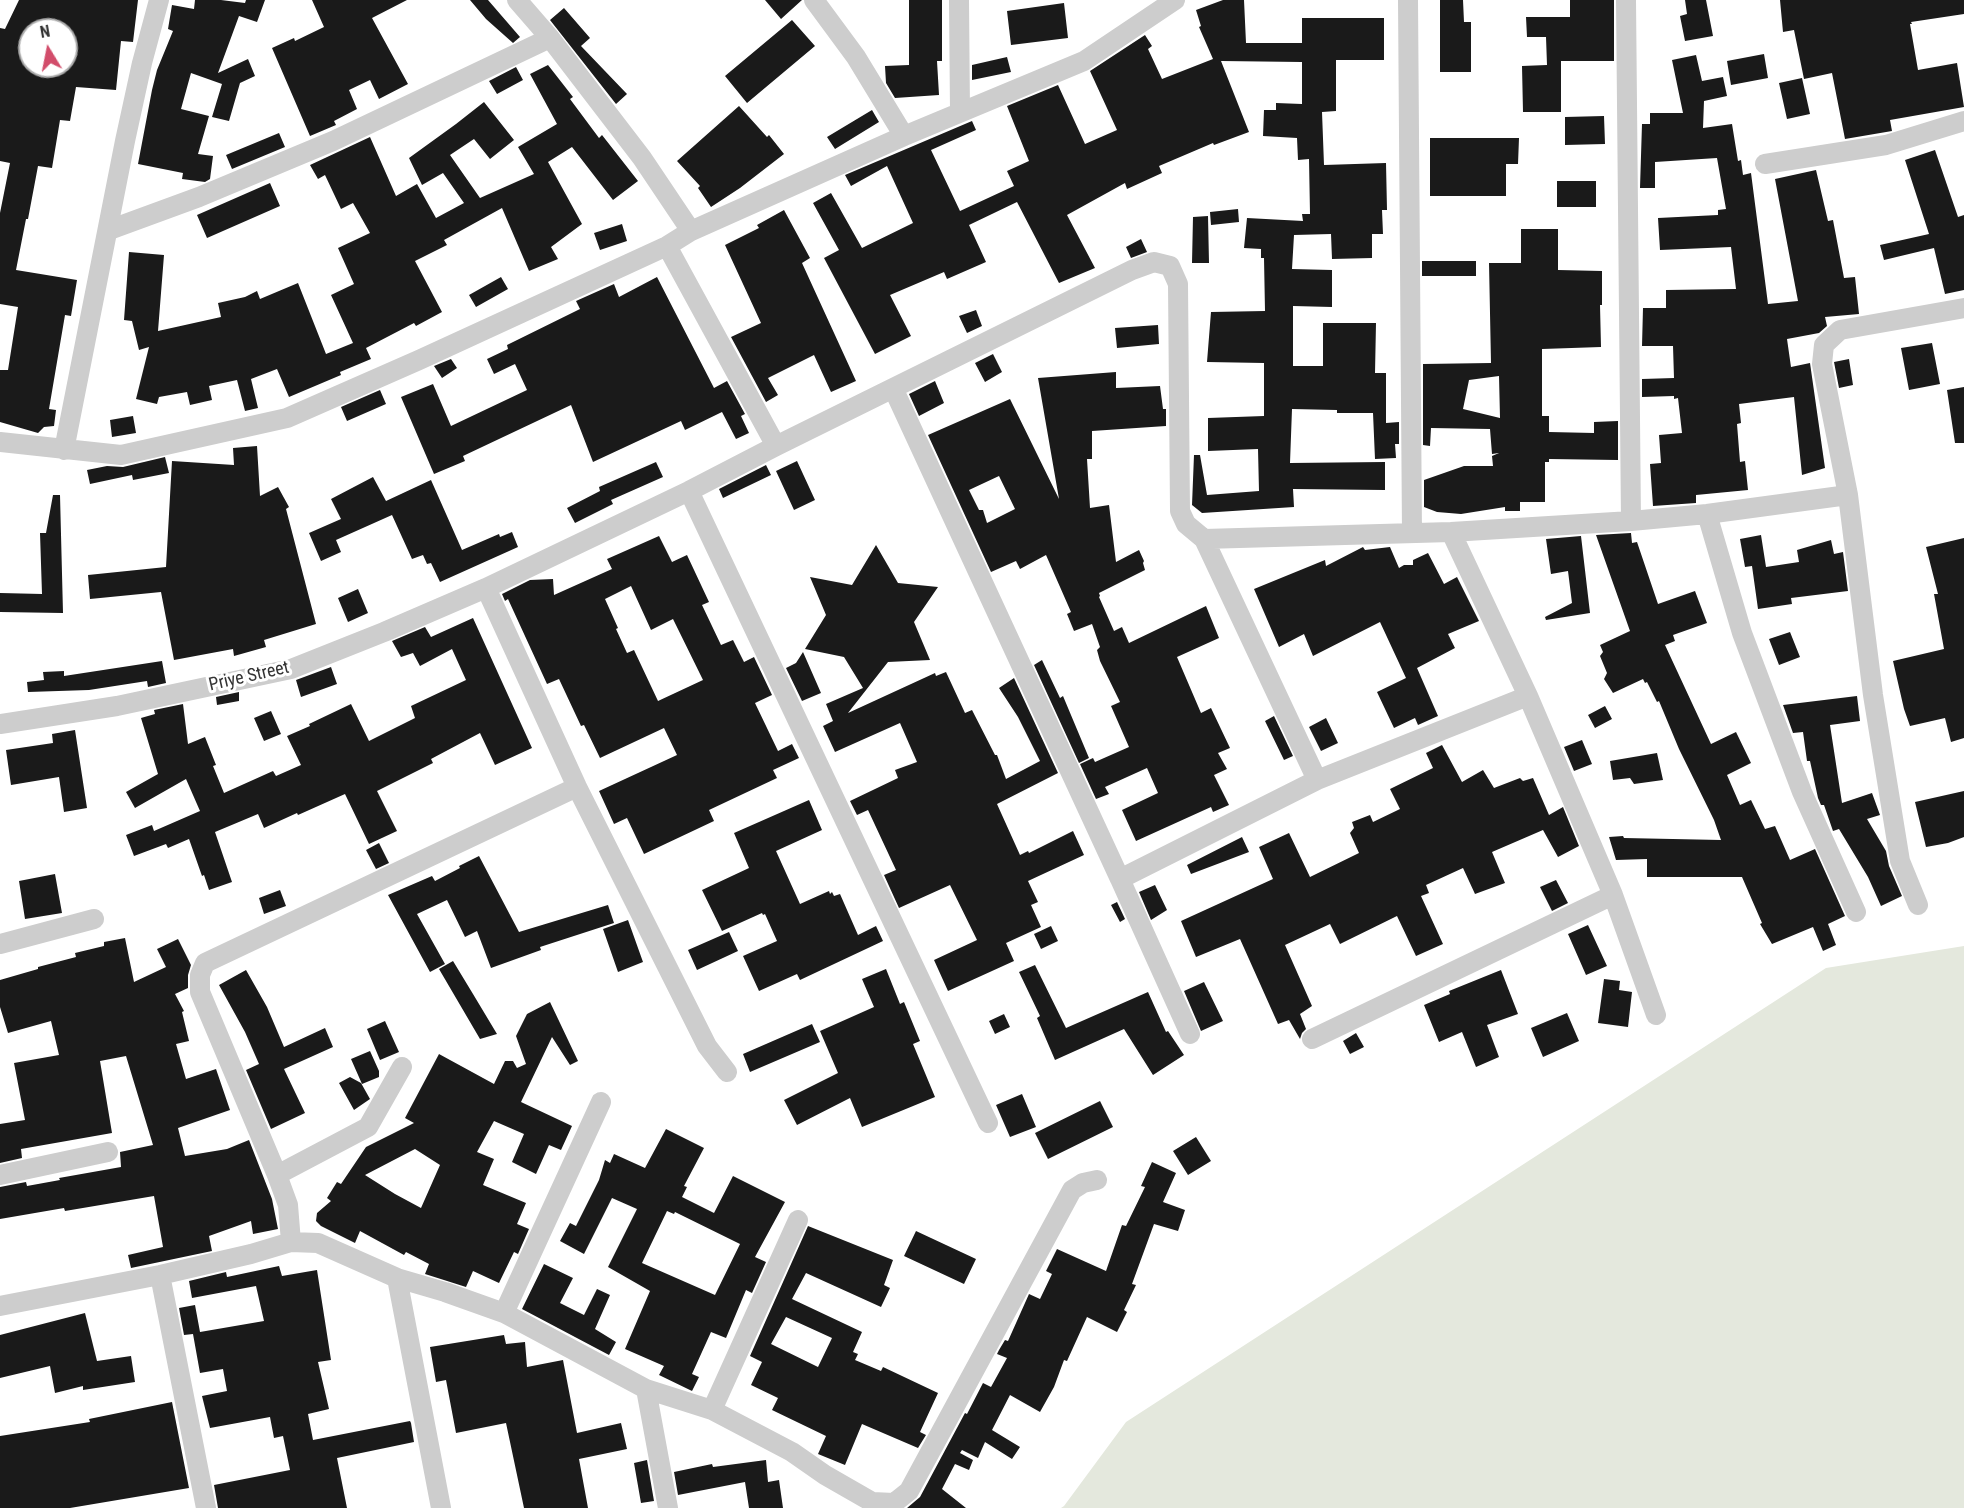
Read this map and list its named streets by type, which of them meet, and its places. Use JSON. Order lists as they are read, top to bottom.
{
  "streets": {
    "street": ["Priye Street"]
  },
  "north": "top"
}
